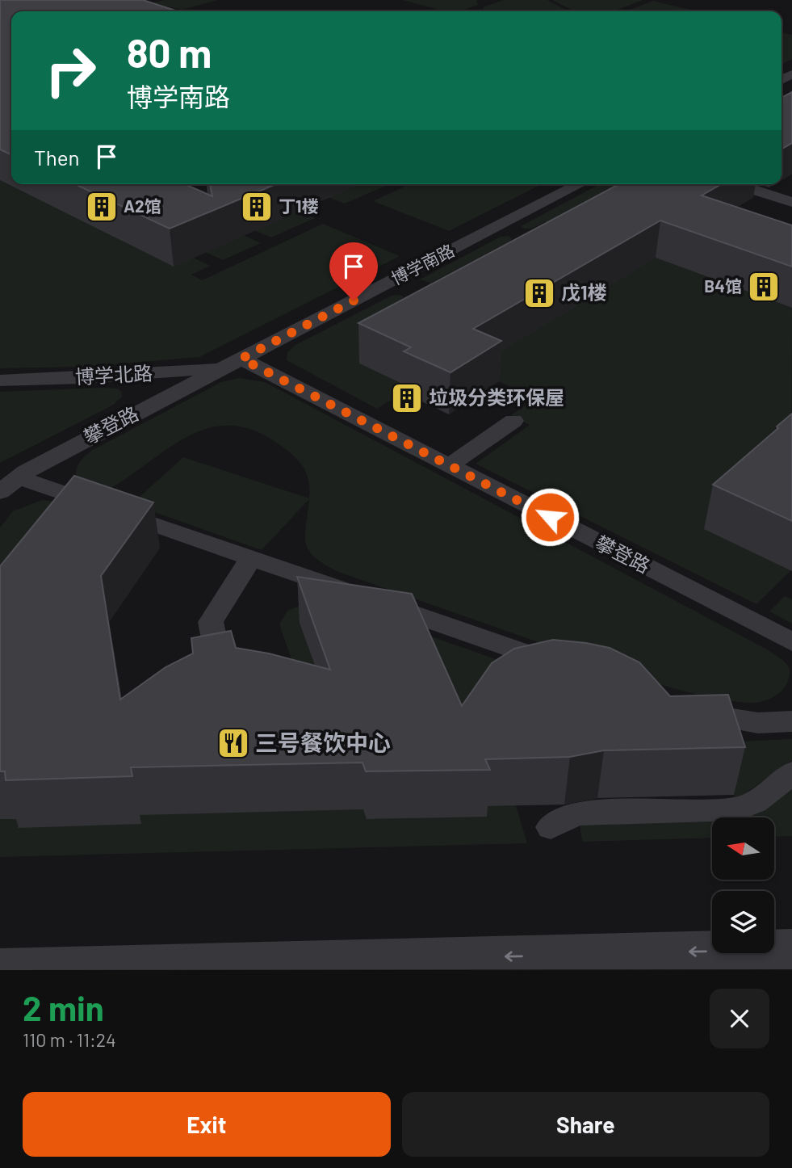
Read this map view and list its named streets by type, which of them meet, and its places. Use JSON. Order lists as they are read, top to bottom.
{
  "streets": {
    "lane": ["博学南路", "博学北路", "攀登路"]
  },
  "crossings": [
    ["博学南路", "博学北路"],
    ["博学南路", "攀登路"],
    ["博学北路", "攀登路"]
  ],
  "places": {
    "building": [
      "A2馆",
      "丁1楼",
      "B4馆",
      "戊1楼",
      "垃圾分类环保屋"
    ],
    "restaurant": ["三号餐饮中心"]
  },
  "north": "left",
  "page": {
    "turn": ["80 m", "博学南路"],
    "then": "Then",
    "heading": ["2 min", "110 m · 11:24"],
    "buttons": ["Exit", "Share"]
  }
}
